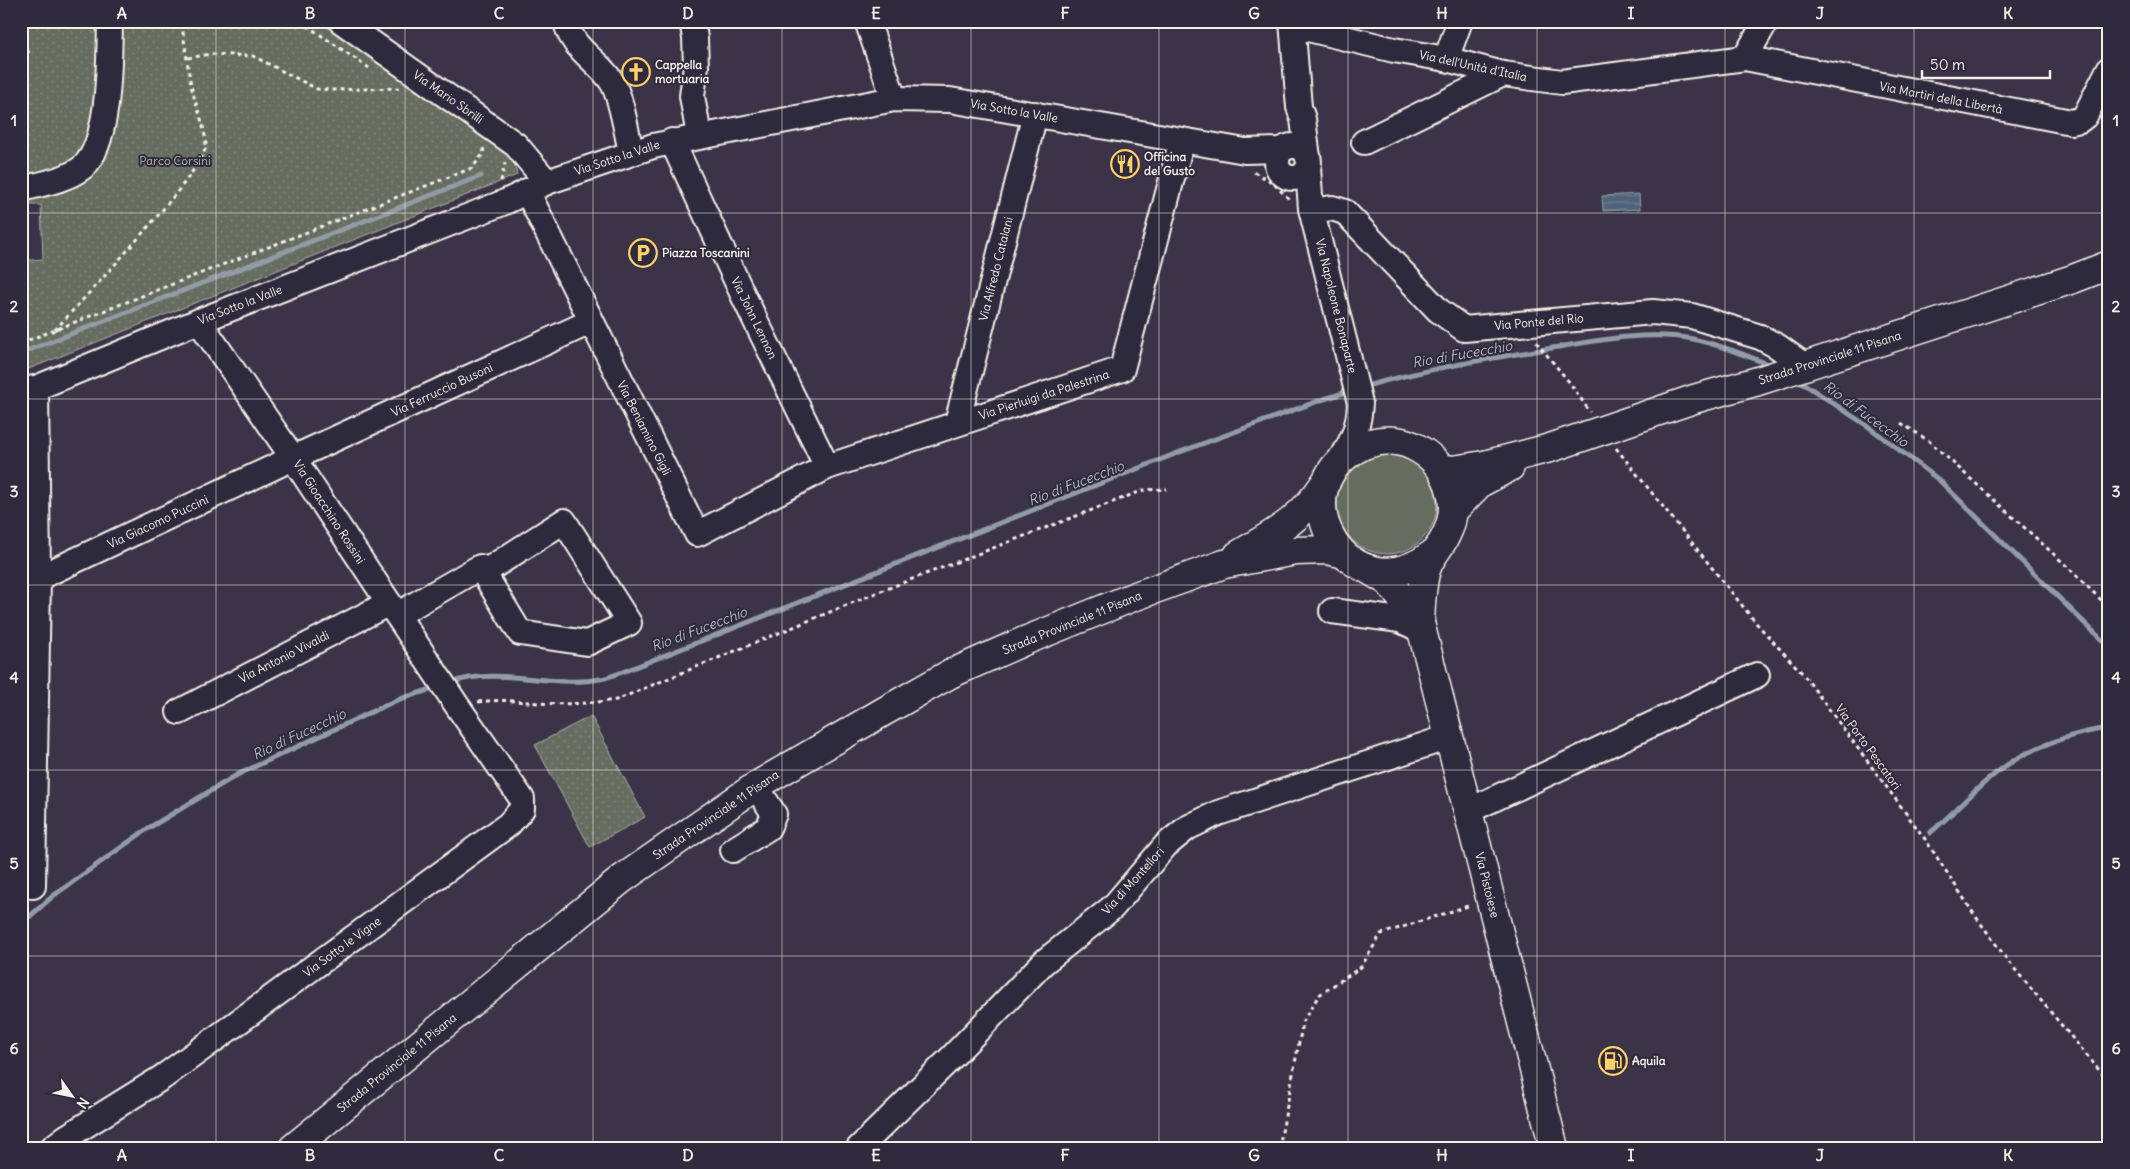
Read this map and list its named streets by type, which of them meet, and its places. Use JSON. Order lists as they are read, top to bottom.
{
  "streets": {
    "main road": ["Strada Provinciale 11 Pisana", "Via Pistoiese"],
    "street": [
      "Via dell'Unità d'Italia",
      "Via Mario Sbrilli",
      "Via Martiri della Libertà",
      "Via Sotto la Valle",
      "Via Alfredo Catalani",
      "Via Napoleone Bonaparte",
      "Via John Lennon",
      "Via Ponte del Rio",
      "Via Ferruccio Busoni",
      "Via Pierluigi da Palestrina",
      "Via Beniamino Gigli",
      "Via Gioacchino Rossini",
      "Via Giacomo Puccini",
      "Via Antonio Vivaldi",
      "Via di Montellori",
      "Via Sotto le Vigne"
    ],
    "path": ["Via Porto Pescatori"]
  },
  "crossings": [
    ["Via dell'Unità d'Italia", "Via Martiri della Libertà"],
    ["Via dell'Unità d'Italia", "Via Napoleone Bonaparte"],
    ["Via Mario Sbrilli", "Via Sotto la Valle"],
    ["Via Mario Sbrilli", "Via Beniamino Gigli"],
    ["Via Sotto la Valle", "Via Alfredo Catalani"],
    ["Via Sotto la Valle", "Via Napoleone Bonaparte"],
    ["Via Sotto la Valle", "Via John Lennon"],
    ["Via Sotto la Valle", "Via Pierluigi da Palestrina"],
    ["Via Sotto la Valle", "Via Beniamino Gigli"],
    ["Via Sotto la Valle", "Via Gioacchino Rossini"],
    ["Via Alfredo Catalani", "Via Pierluigi da Palestrina"],
    ["Via Napoleone Bonaparte", "Via Ponte del Rio"],
    ["Via Napoleone Bonaparte", "Strada Provinciale 11 Pisana"],
    ["Via Napoleone Bonaparte", "Via Pistoiese"],
    ["Via John Lennon", "Via Pierluigi da Palestrina"],
    ["Via John Lennon", "Via Beniamino Gigli"],
    ["Via Ponte del Rio", "Strada Provinciale 11 Pisana"],
    ["Strada Provinciale 11 Pisana", "Via Porto Pescatori"],
    ["Strada Provinciale 11 Pisana", "Via Pistoiese"],
    ["Via Ferruccio Busoni", "Via Beniamino Gigli"],
    ["Via Ferruccio Busoni", "Via Gioacchino Rossini"],
    ["Via Ferruccio Busoni", "Via Giacomo Puccini"],
    ["Via Pierluigi da Palestrina", "Via Beniamino Gigli"],
    ["Via Gioacchino Rossini", "Via Giacomo Puccini"],
    ["Via Gioacchino Rossini", "Via Antonio Vivaldi"],
    ["Via Gioacchino Rossini", "Via Sotto le Vigne"],
    ["Via di Montellori", "Via Pistoiese"]
  ],
  "water": ["Rio di Fucecchio"],
  "parks": ["Parco Corsini"],
  "places": {
    "church": ["Cappella mortuaria"],
    "restaurant": ["Officina del Gusto"],
    "parking": ["Piazza Toscanini"],
    "fuel station": ["Aquila"]
  },
  "scale_bar": "50 m",
  "north": "bottom right",
  "grid": {
    "columns": [
      "A",
      "B",
      "C",
      "D",
      "E",
      "F",
      "G",
      "H",
      "I",
      "J",
      "K"
    ],
    "rows": [
      "1",
      "2",
      "3",
      "4",
      "5",
      "6"
    ]
  }
}
